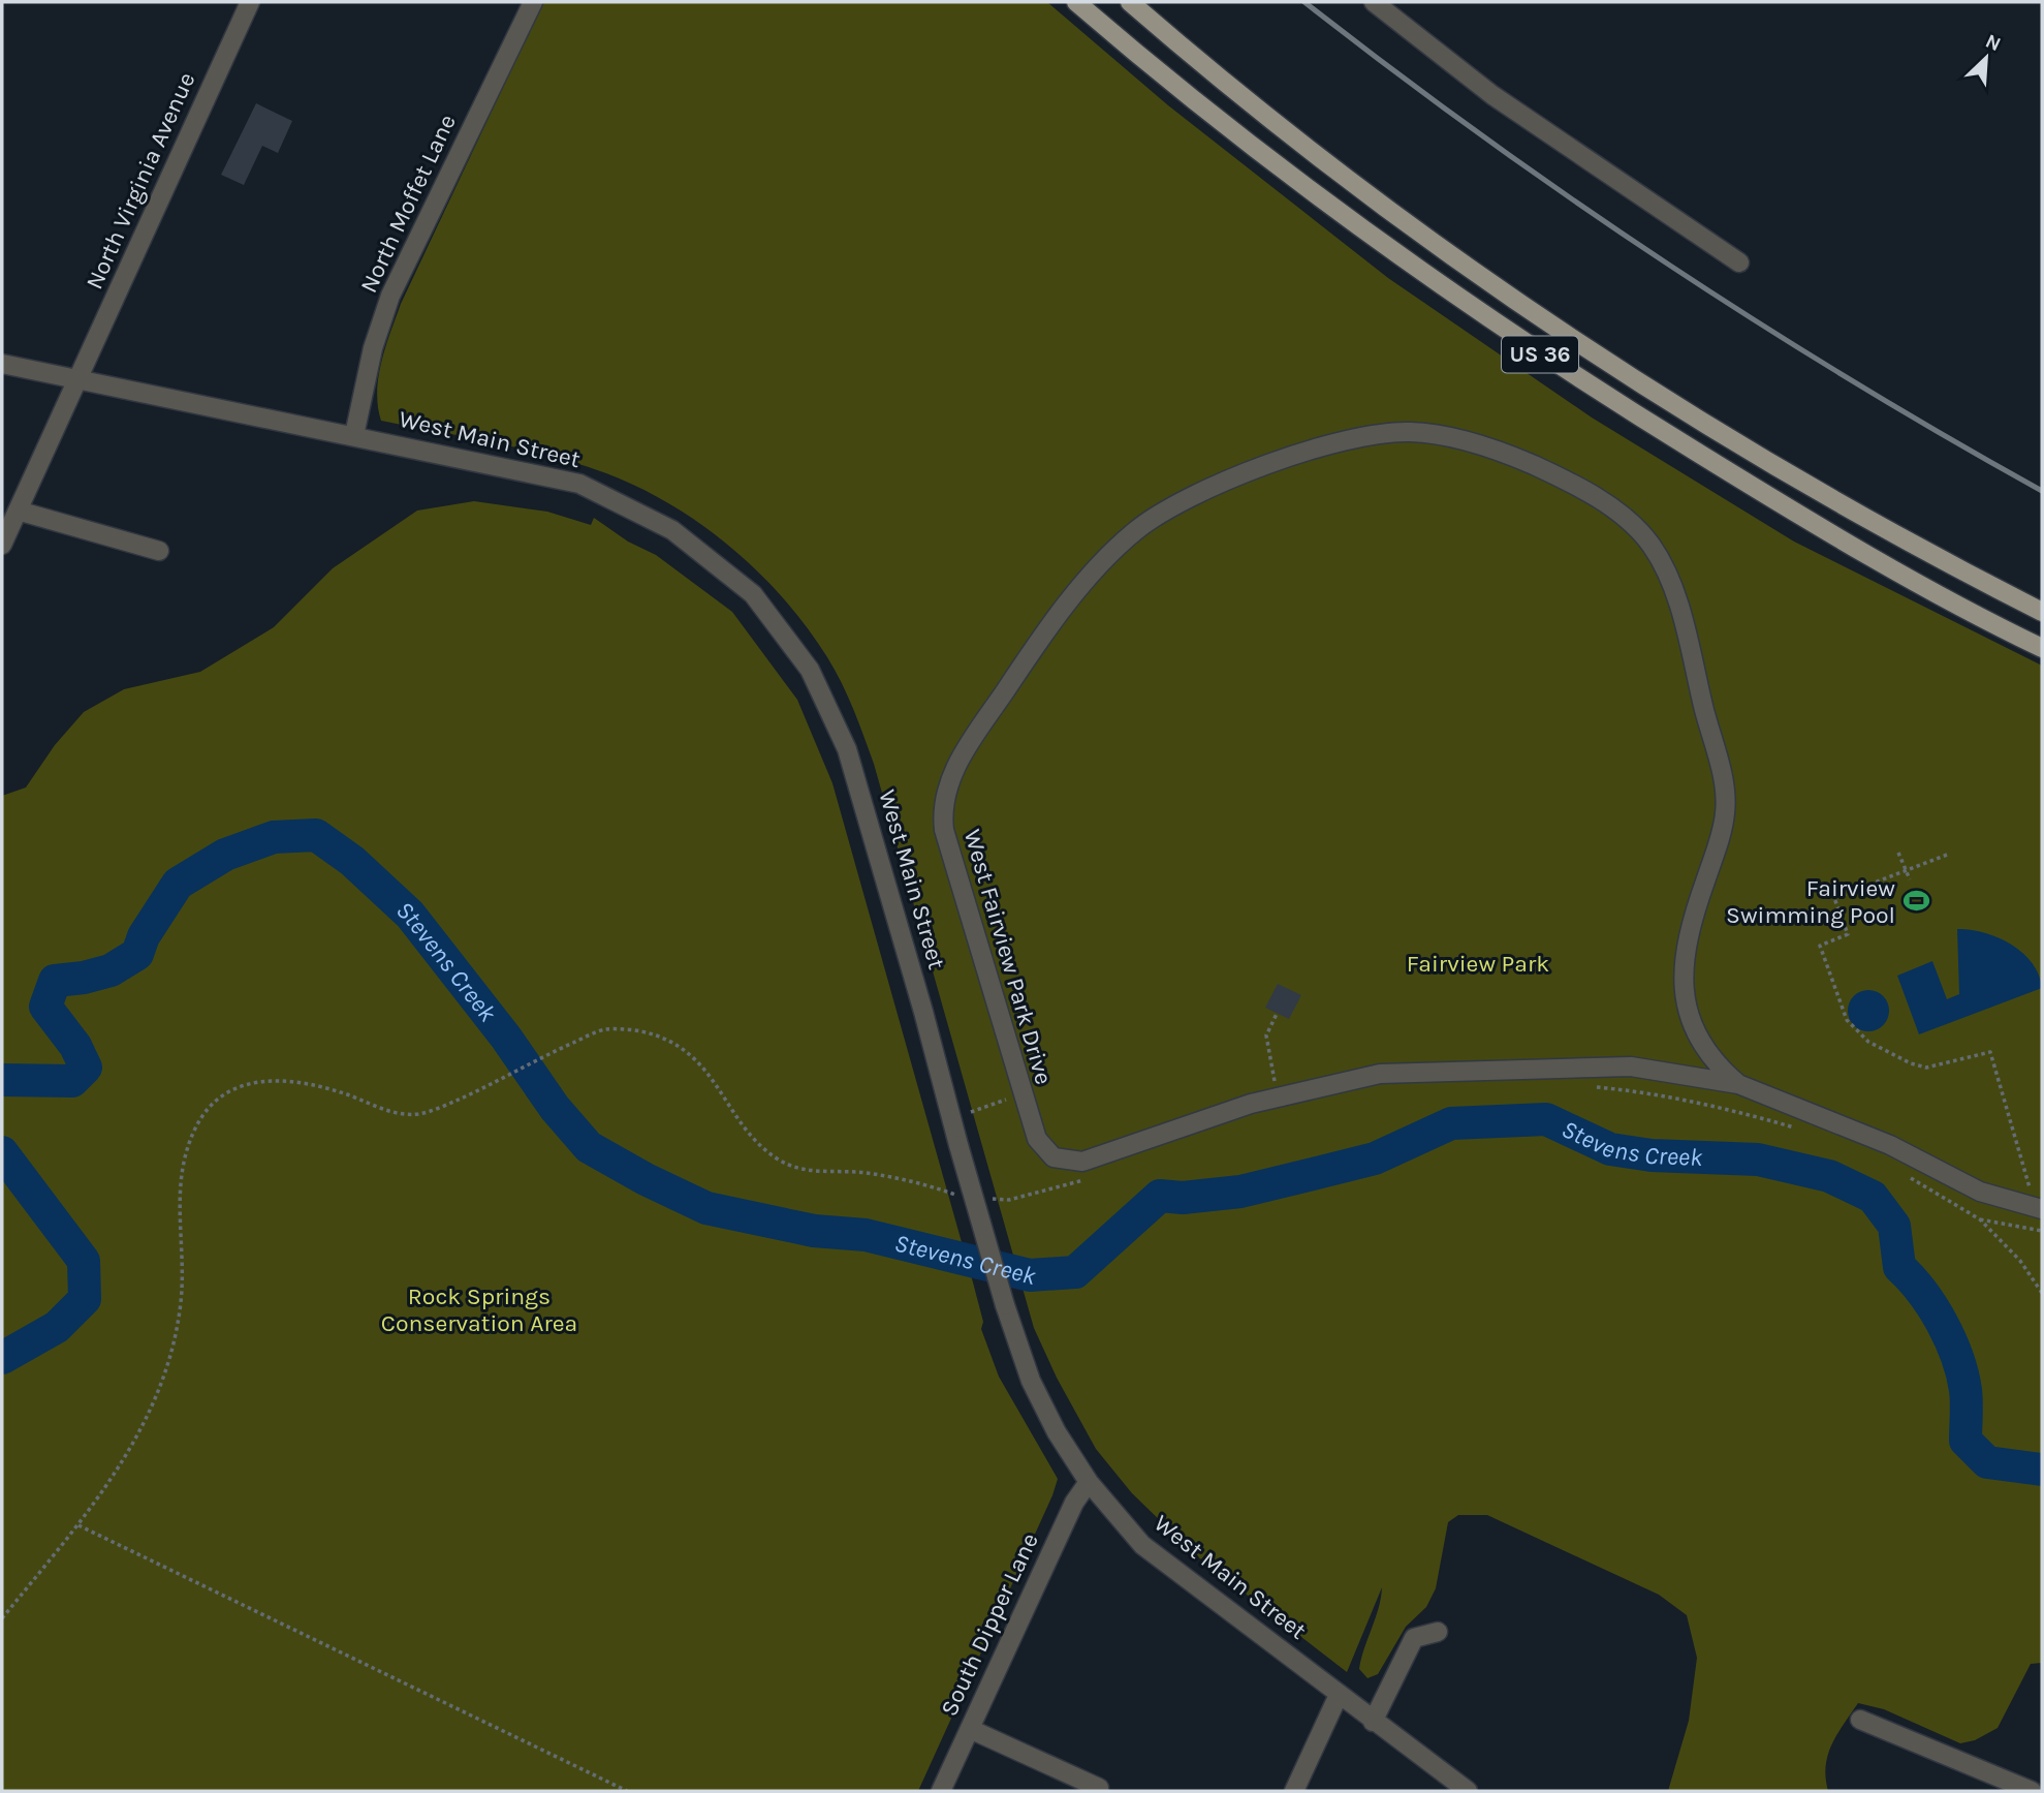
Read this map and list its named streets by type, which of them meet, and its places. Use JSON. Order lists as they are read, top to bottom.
{
  "streets": {
    "main road": ["US 36"],
    "street": [
      "North Virginia Avenue",
      "North Moffet Lane",
      "West Main Street",
      "West Fairview Park Drive",
      "South Dipper Lane"
    ]
  },
  "crossings": [
    ["North Virginia Avenue", "West Main Street"],
    ["North Moffet Lane", "West Main Street"],
    ["West Main Street", "South Dipper Lane"]
  ],
  "water": ["Stevens Creek"],
  "parks": ["Fairview Park", "Rock Springs Conservation Area"],
  "places": {
    "sports": ["Fairview Swimming Pool"]
  },
  "north": "top right"
}
